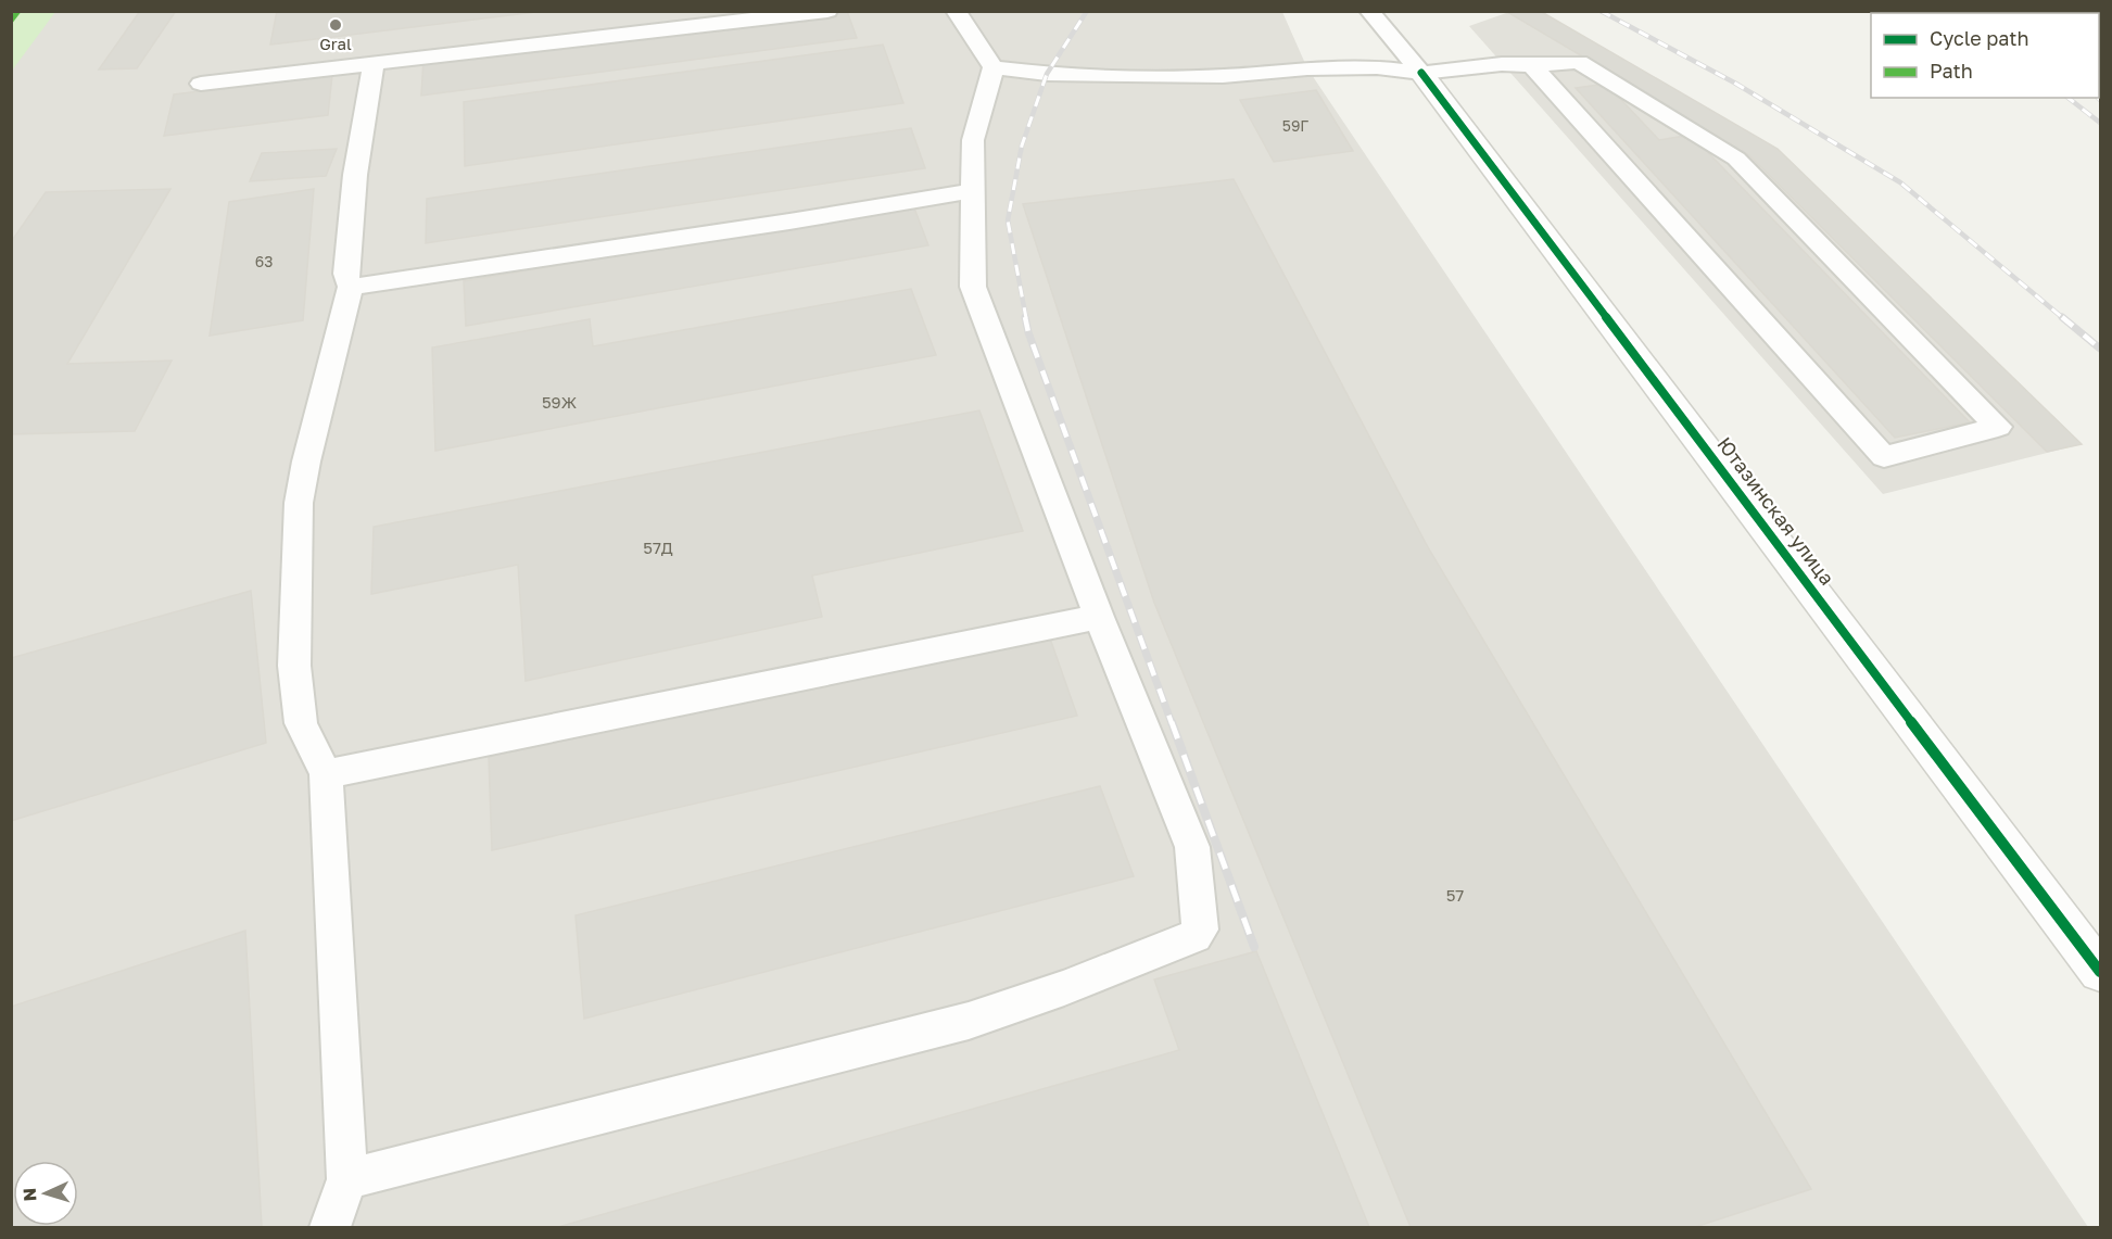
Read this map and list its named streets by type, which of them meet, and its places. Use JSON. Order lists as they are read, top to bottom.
{
  "streets": {
    "street": ["Ютазинская улица"]
  },
  "places": ["Gral"],
  "house_numbers": [
    "59Г",
    "63",
    "59Ж",
    "57Д",
    "57"
  ],
  "legend": ["Cycle path", "Path"],
  "north": "left"
}
